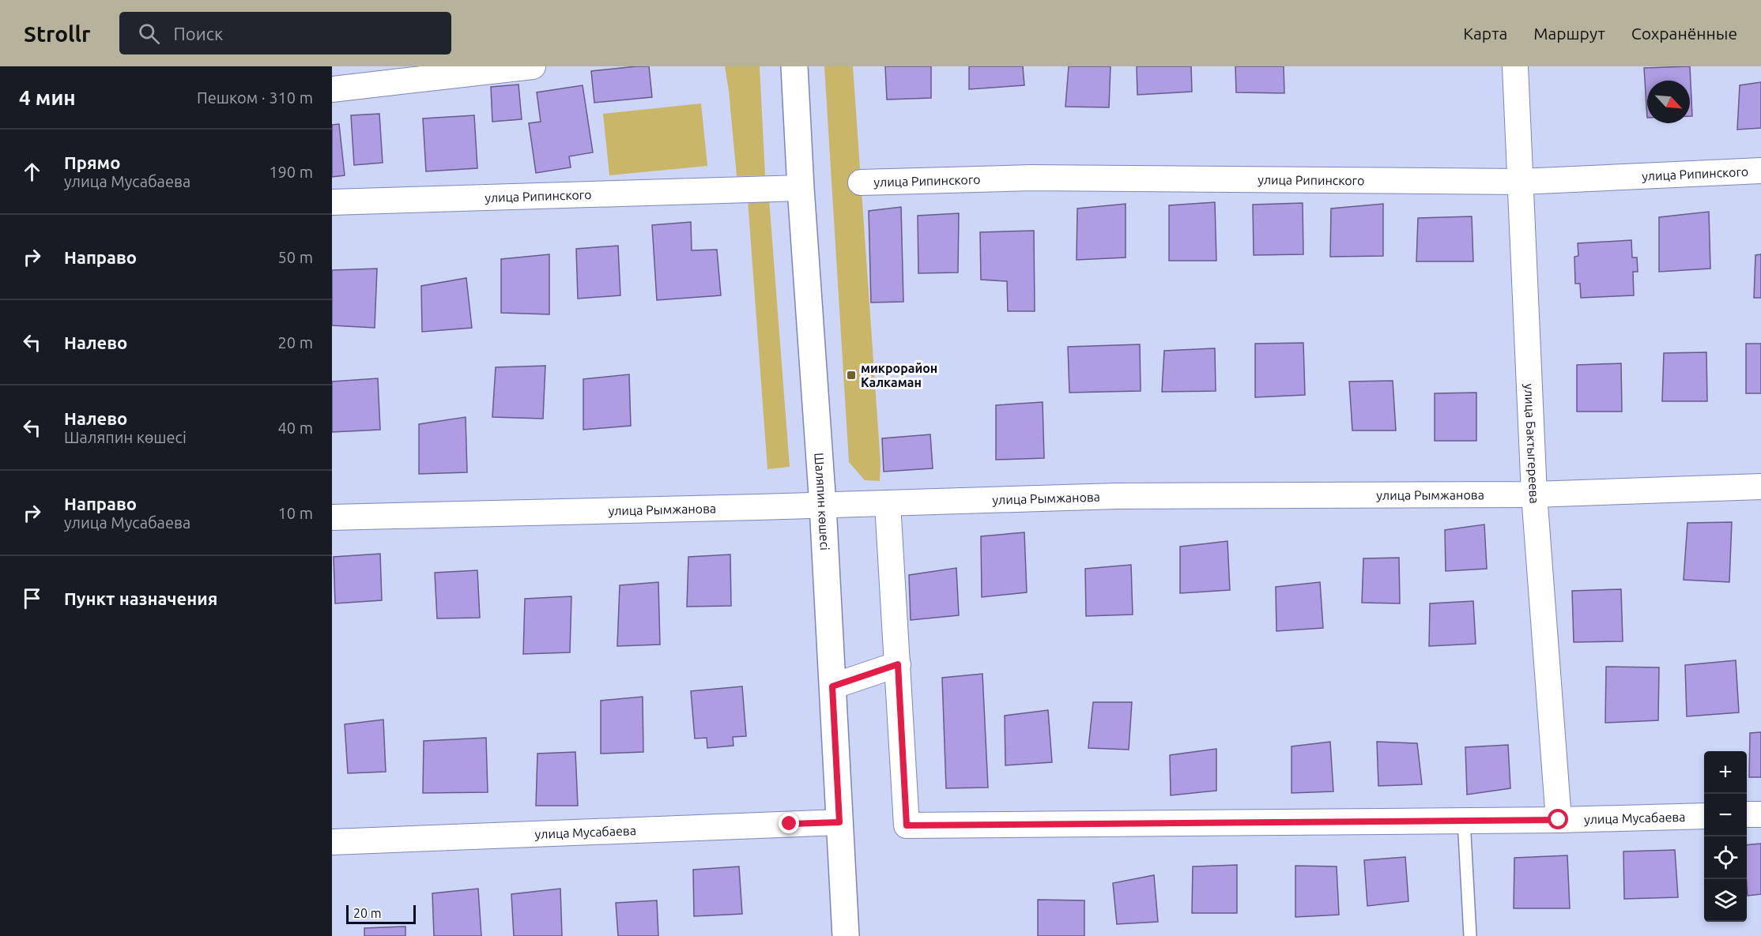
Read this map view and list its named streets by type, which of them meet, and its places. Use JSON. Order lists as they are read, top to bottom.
{
  "streets": {
    "main road": ["Шаляпин көшесі"],
    "street": [
      "улица Рипинского",
      "улица Бактыгереева",
      "улица Рымжанова",
      "улица Мусабаева"
    ]
  },
  "crossings": [
    ["улица Рипинского", "улица Бактыгереева"],
    ["улица Рипинского", "Шаляпин көшесі"],
    ["улица Бактыгереева", "улица Рымжанова"],
    ["улица Бактыгереева", "улица Мусабаева"],
    ["улица Рымжанова", "Шаляпин көшесі"],
    ["Шаляпин көшесі", "улица Мусабаева"]
  ],
  "places": {
    "transit": ["микрорайон Калкаман"]
  },
  "scale_bar": "20 m",
  "north": "bottom right",
  "page": {
    "header": "Strollr",
    "search": "Поиск",
    "nav": ["Карта", "Маршрут", "Сохранённые"],
    "heading": ["4 мин", "Пешком · 310 m"],
    "list": [
      ["Прямо", "улица Мусабаева", "190 m"],
      ["Направо", "50 m"],
      ["Налево", "20 m"],
      ["Налево", "Шаляпин көшесі", "40 m"],
      ["Направо", "улица Мусабаева", "10 m"],
      "Пункт назначения"
    ],
    "map_buttons": ["+", "−"],
    "scale": "20 m"
  }
}
